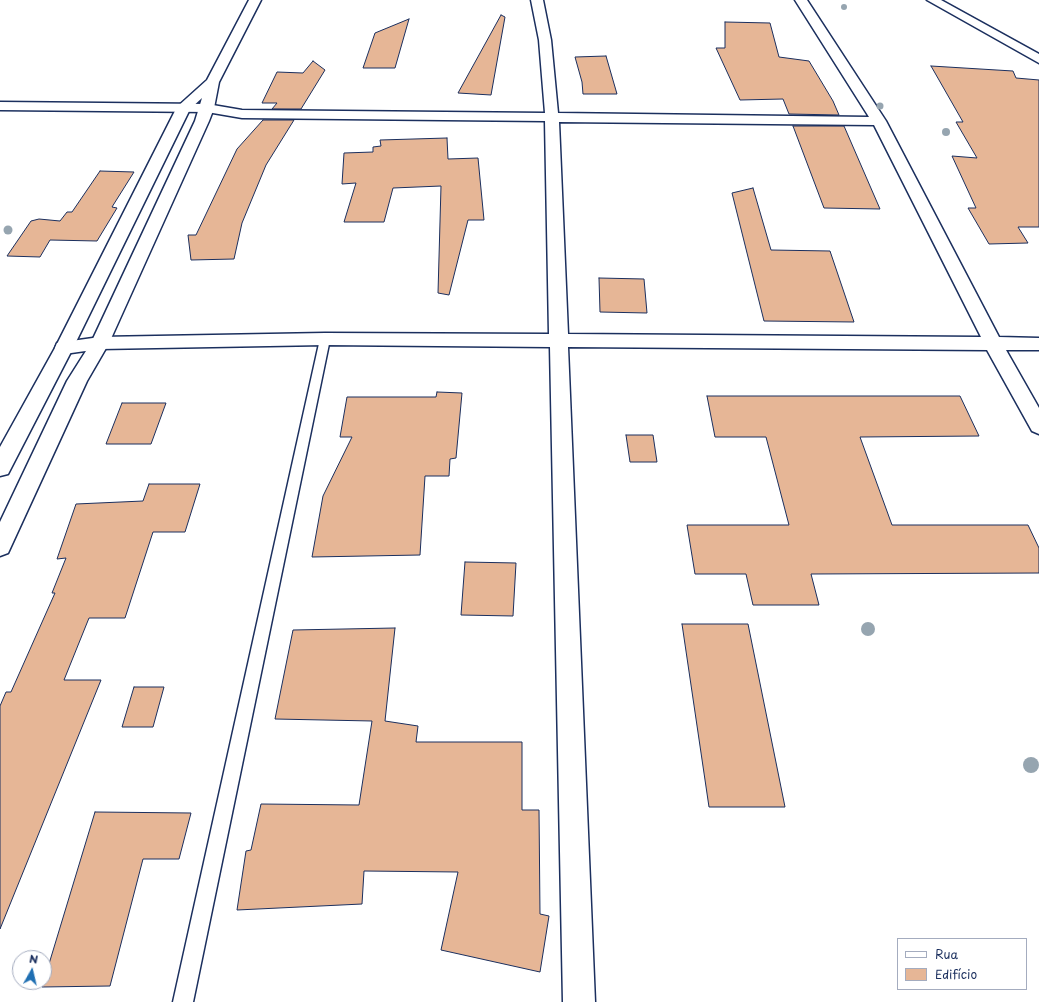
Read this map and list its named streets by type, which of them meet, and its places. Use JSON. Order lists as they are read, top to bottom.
{
  "legend": ["Rua", "Edifício"],
  "north": "top"
}
